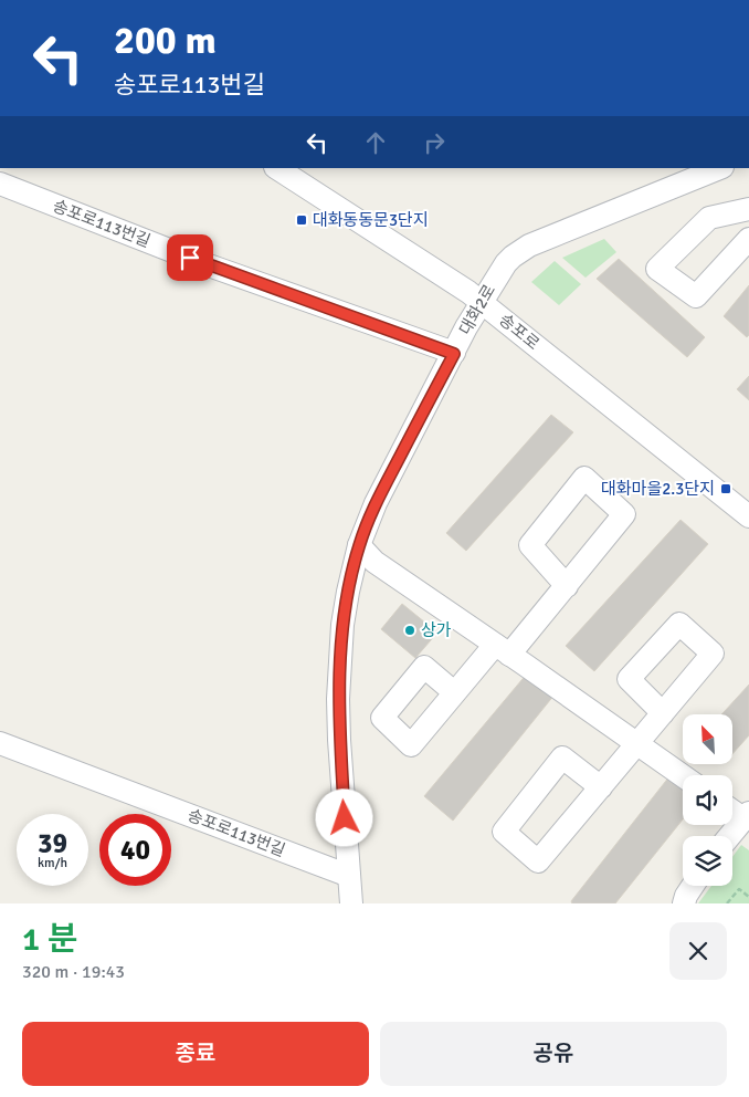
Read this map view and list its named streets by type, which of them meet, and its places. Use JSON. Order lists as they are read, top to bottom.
{
  "streets": {
    "street": ["송포로113번길", "대화2로", "송포로"]
  },
  "crossings": [
    ["송포로113번길", "대화2로"],
    ["대화2로", "송포로"]
  ],
  "places": {
    "transit": ["대화동동문3단지", "대화마을2.3단지"],
    "other": ["상가"]
  },
  "north": "top left",
  "page": {
    "turn": ["200 m", "송포로113번길"],
    "speed": "39 km/h",
    "limit": "40",
    "heading": ["1 분", "320 m · 19:43"],
    "buttons": ["종료", "공유"]
  }
}
